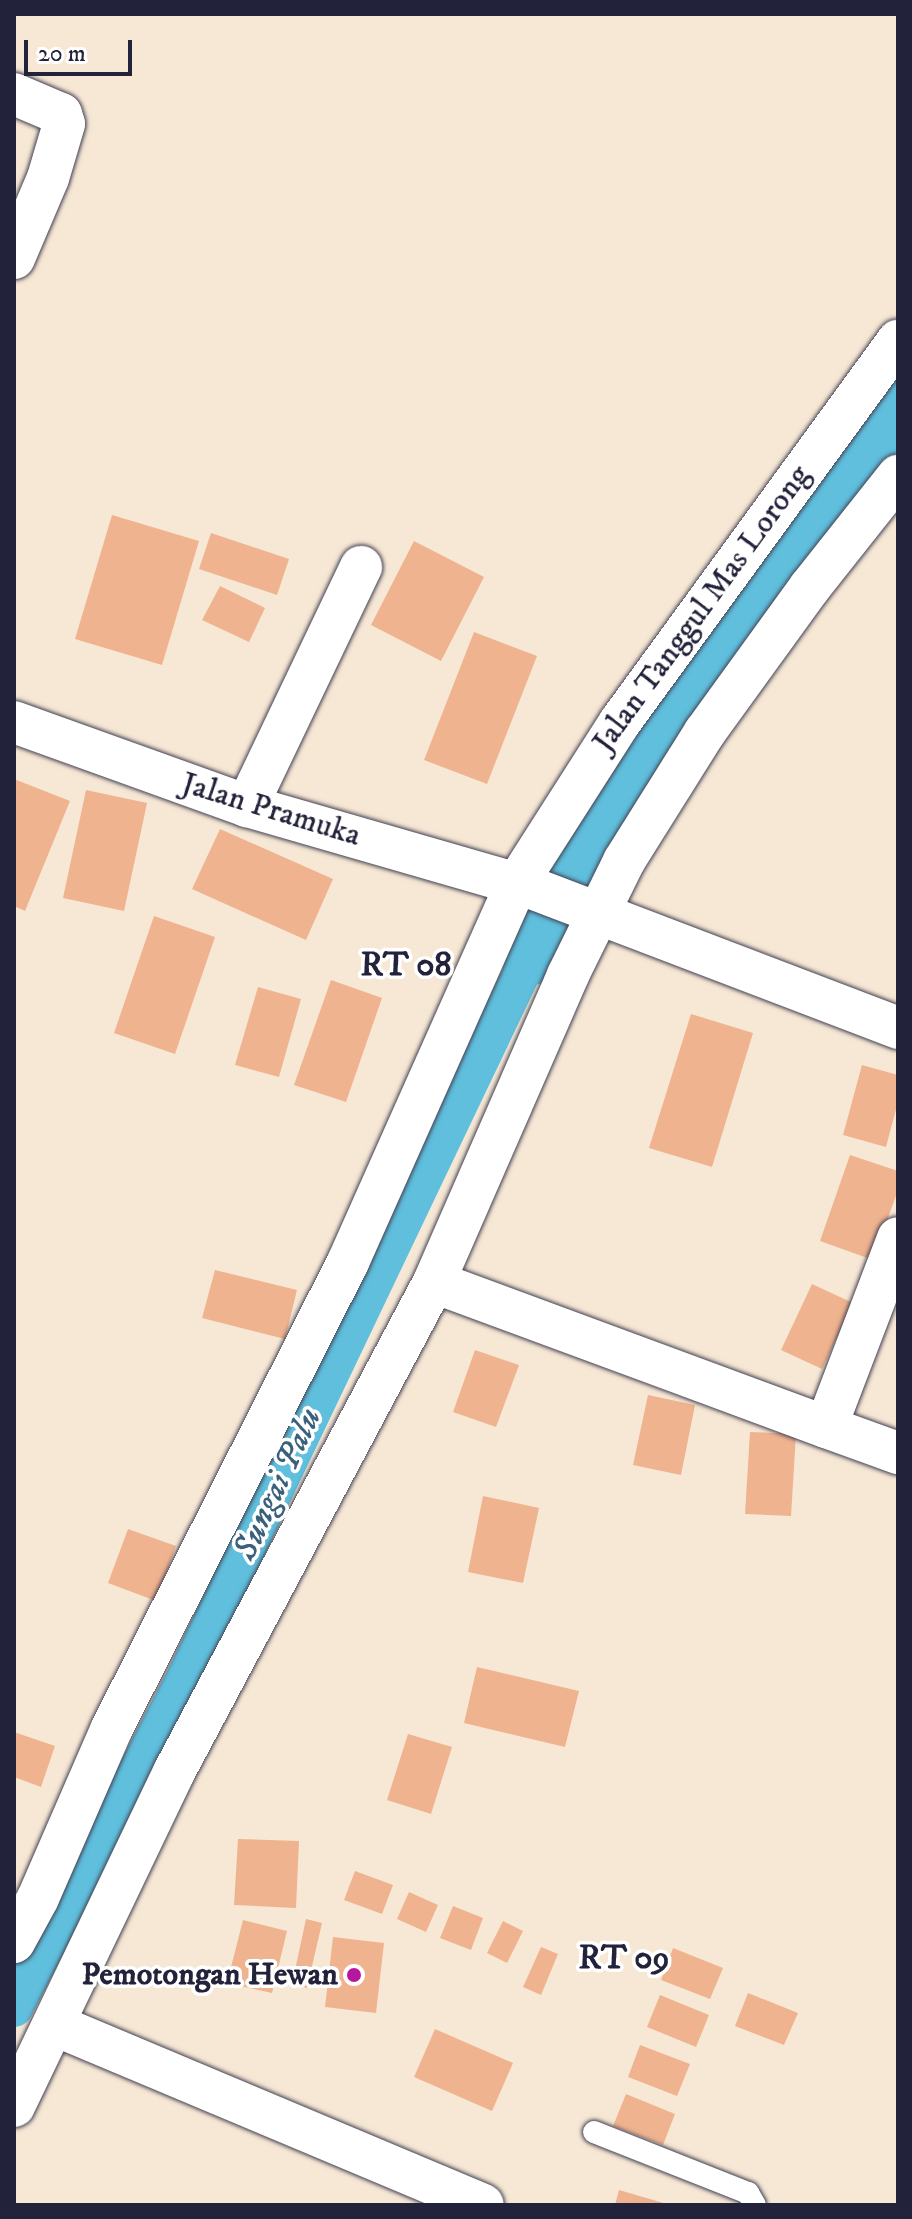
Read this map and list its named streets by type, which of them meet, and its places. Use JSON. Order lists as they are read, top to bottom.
{
  "streets": {
    "street": ["Jalan Tanggul Mas Lorong", "Jalan Pramuka"]
  },
  "crossings": [
    ["Jalan Tanggul Mas Lorong", "Jalan Pramuka"]
  ],
  "districts": ["RT 08", "RT 09"],
  "water": ["Sungai Palu"],
  "places": ["Pemotongan Hewan"],
  "scale_bar": "20 m"
}
